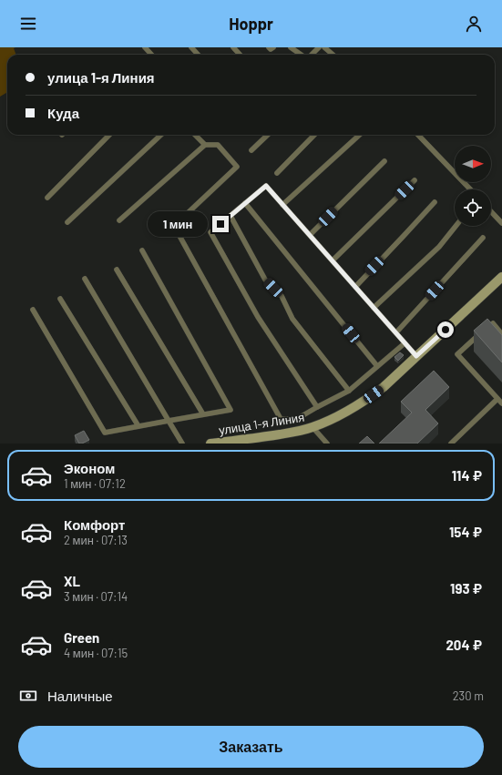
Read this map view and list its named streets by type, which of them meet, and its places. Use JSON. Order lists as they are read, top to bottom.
{
  "streets": {
    "main road": ["улица 1-я Линия"]
  },
  "north": "right",
  "page": {
    "header": "Hoppr",
    "banner": ["улица 1-я Линия", "Куда"],
    "bubble": "1 мин",
    "list": [
      {
        "name": "Эконом",
        "note": "1 мин · 07:12",
        "value": "114 ₽"
      },
      {
        "name": "Комфорт",
        "note": "2 мин · 07:13",
        "value": "154 ₽"
      },
      {
        "name": "XL",
        "note": "3 мин · 07:14",
        "value": "193 ₽"
      },
      {
        "name": "Green",
        "note": "4 мин · 07:15",
        "value": "204 ₽"
      }
    ],
    "pay": ["Наличные", "230 m"],
    "buttons": "Заказать"
  }
}
